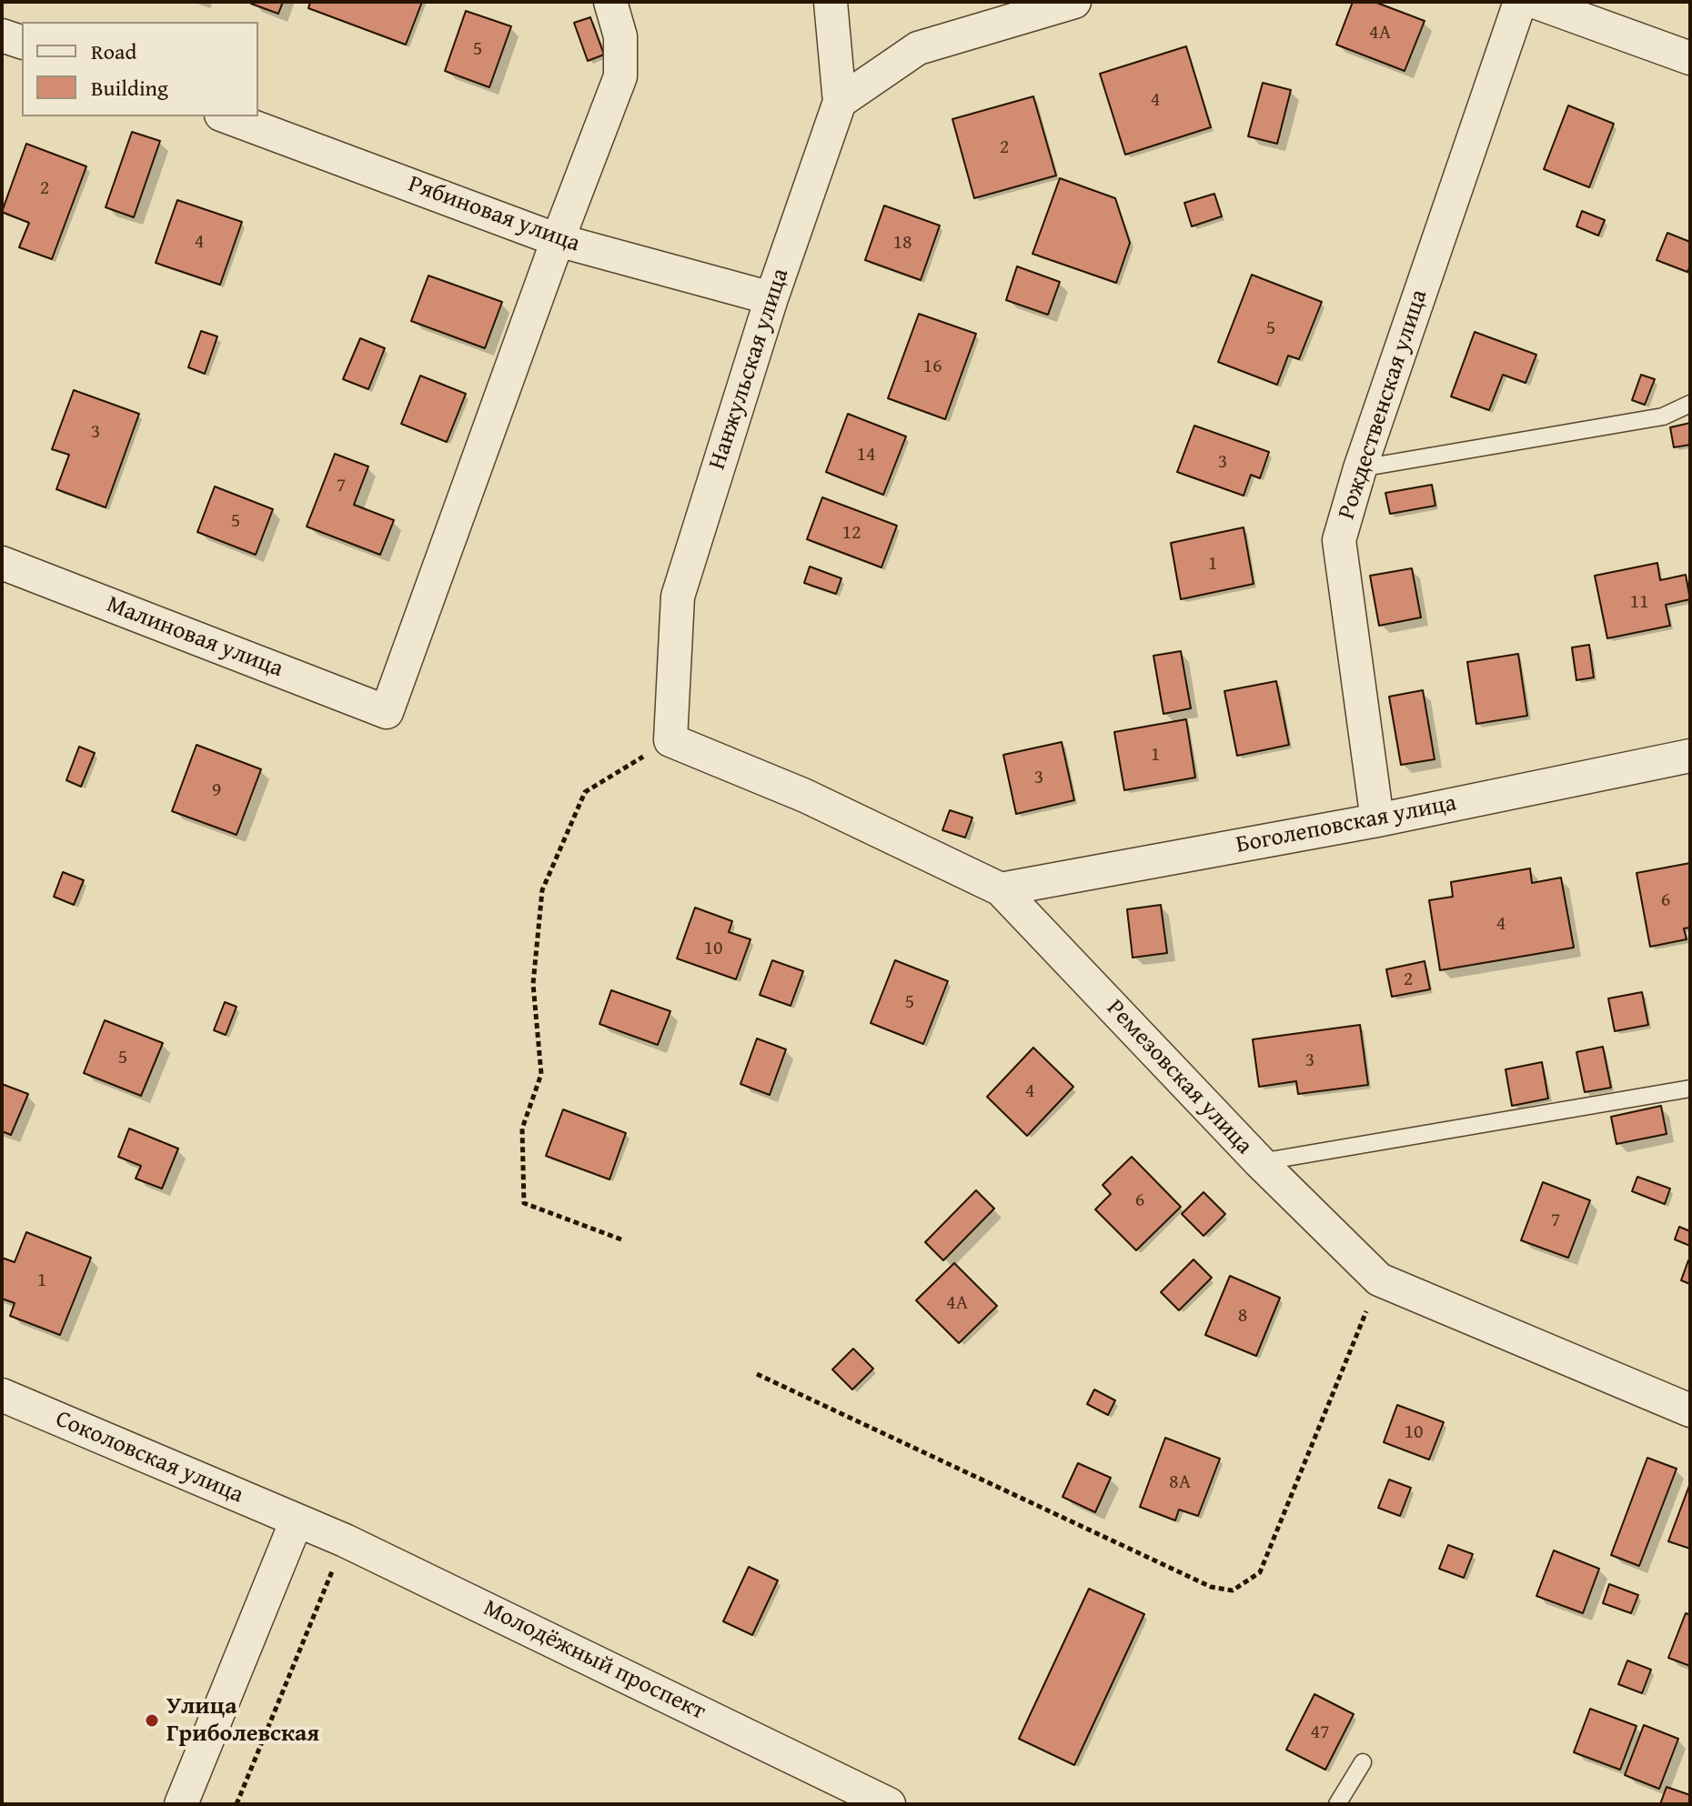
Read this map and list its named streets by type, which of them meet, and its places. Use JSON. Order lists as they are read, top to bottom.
{
  "streets": {
    "street": [
      "Рябиновая улица",
      "Нанжульская улица",
      "Рождественская улица",
      "Малиновая улица",
      "Боголеповская улица",
      "Ремезовская улица",
      "Соколовская улица",
      "Молодёжный проспект"
    ]
  },
  "crossings": [
    ["Рябиновая улица", "Нанжульская улица"],
    ["Рябиновая улица", "Малиновая улица"],
    ["Нанжульская улица", "Ремезовская улица"],
    ["Рождественская улица", "Боголеповская улица"],
    ["Боголеповская улица", "Ремезовская улица"],
    ["Соколовская улица", "Молодёжный проспект"]
  ],
  "places": ["Улица Гриболевская"],
  "house_numbers": [
    "4А",
    "5",
    "4",
    "2",
    "2",
    "4",
    "18",
    "5",
    "16",
    "3",
    "14",
    "3",
    "7",
    "5",
    "12",
    "1",
    "11",
    "1",
    "3",
    "9",
    "6",
    "4",
    "10",
    "2",
    "5",
    "5",
    "3",
    "4",
    "6",
    "7",
    "1",
    "4А",
    "8",
    "10",
    "8А",
    "47"
  ],
  "legend": ["Road", "Building"]
}
